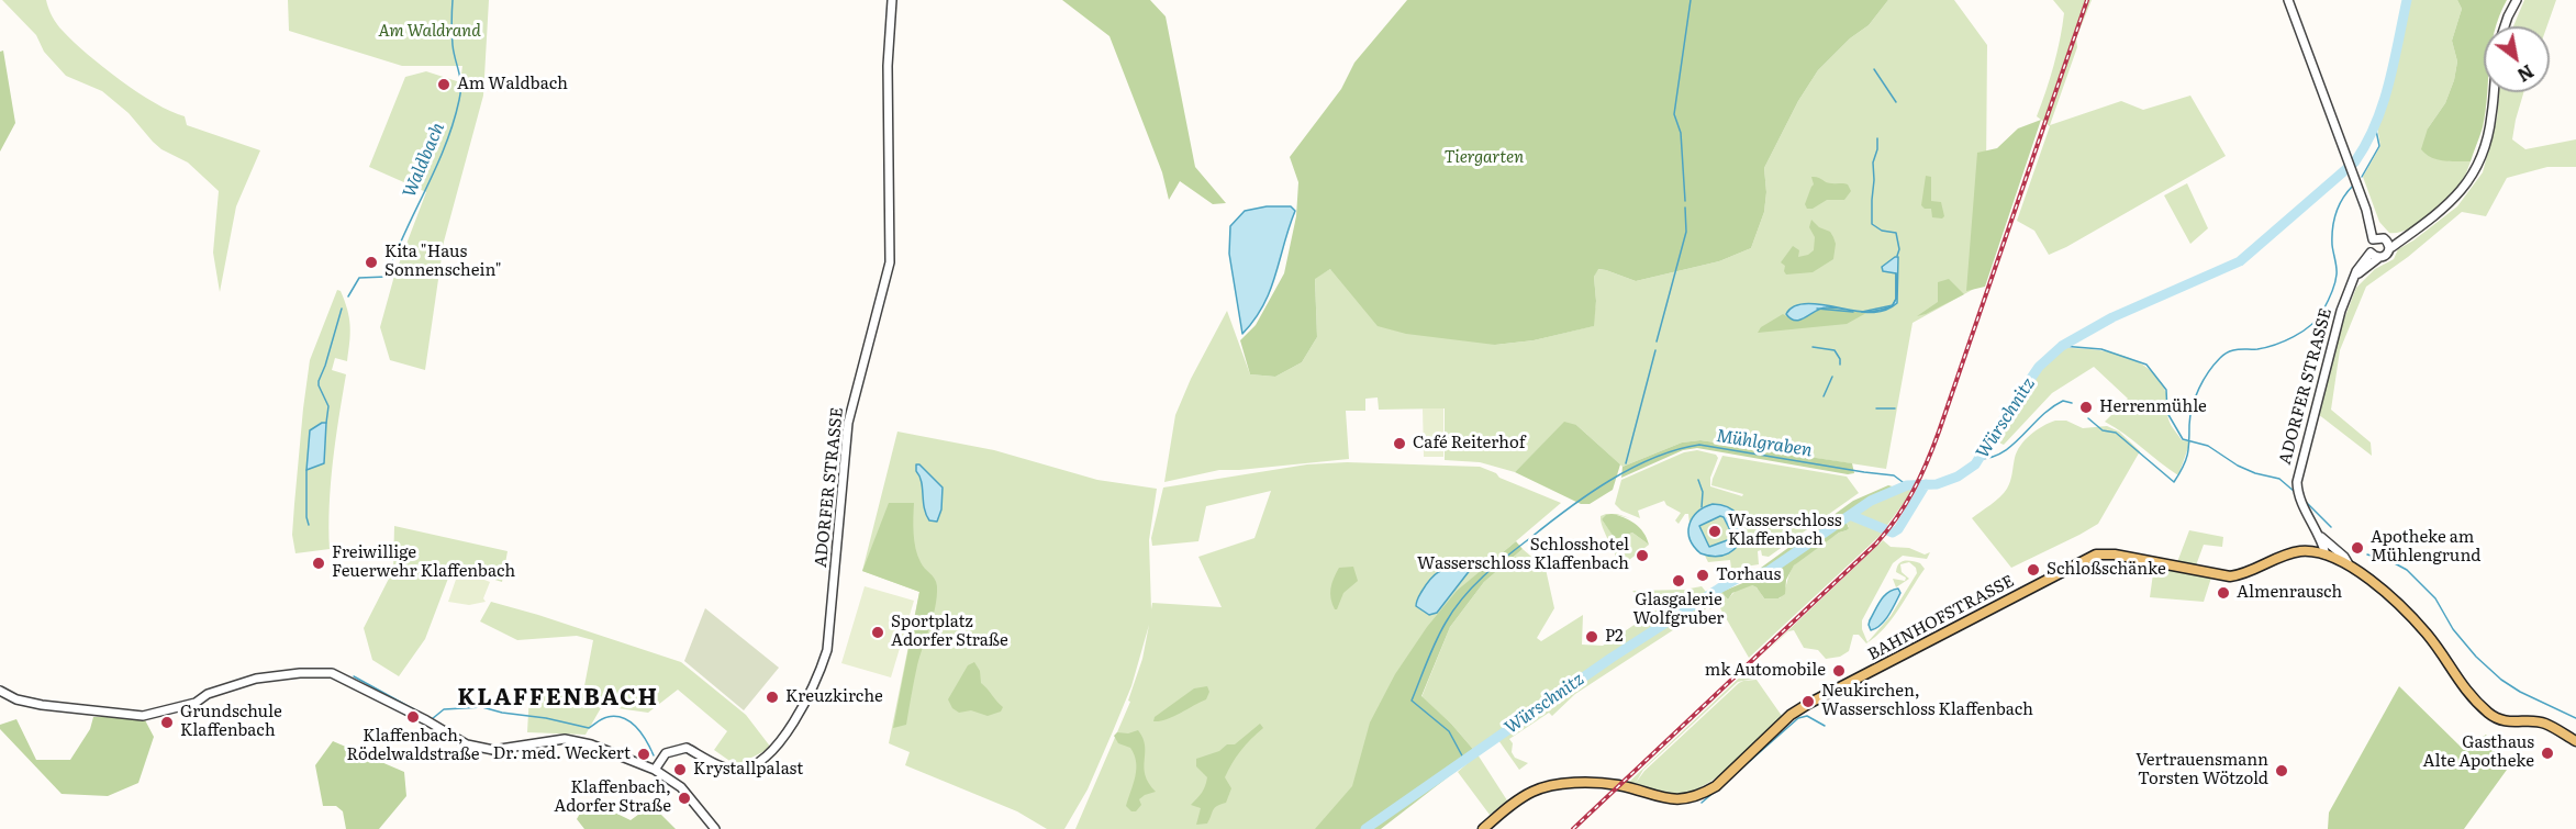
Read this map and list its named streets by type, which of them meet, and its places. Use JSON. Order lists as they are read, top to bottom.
{
  "streets": {
    "main road": ["BAHNHOFSTRASSE"],
    "street": ["ADORFER STRASSE"]
  },
  "crossings": [
    ["ADORFER STRASSE", "BAHNHOFSTRASSE"]
  ],
  "districts": ["KLAFFENBACH"],
  "water": ["Waldbach", "Würschnitz", "Mühlgraben"],
  "parks": ["Am Waldrand", "Tiergarten"],
  "places": [
    "Am Waldbach",
    "Kita \"Haus Sonnenschein\"",
    "Herrenmühle",
    "Café Reiterhof",
    "Wasserschloss Klaffenbach",
    "Apotheke am Mühlengrund",
    "Schlosshotel Wasserschloss Klaffenbach",
    "Freiwillige Feuerwehr Klaffenbach",
    "Schloßschänke",
    "Torhaus",
    "Glasgalerie Wolfgruber",
    "Almenrausch",
    "Sportplatz Adorfer Straße",
    "P2",
    "mk Automobile",
    "Kreuzkirche",
    "Neukirchen, Wasserschloss Klaffenbach",
    "Klaffenbach, Rödelwaldstraße",
    "Grundschule Klaffenbach",
    "Gasthaus Alte Apotheke",
    "Dr. med. Weckert",
    "Krystallpalast",
    "Vertrauensmann Torsten Wötzold",
    "Klaffenbach, Adorfer Straße"
  ],
  "north": "bottom right"
}
